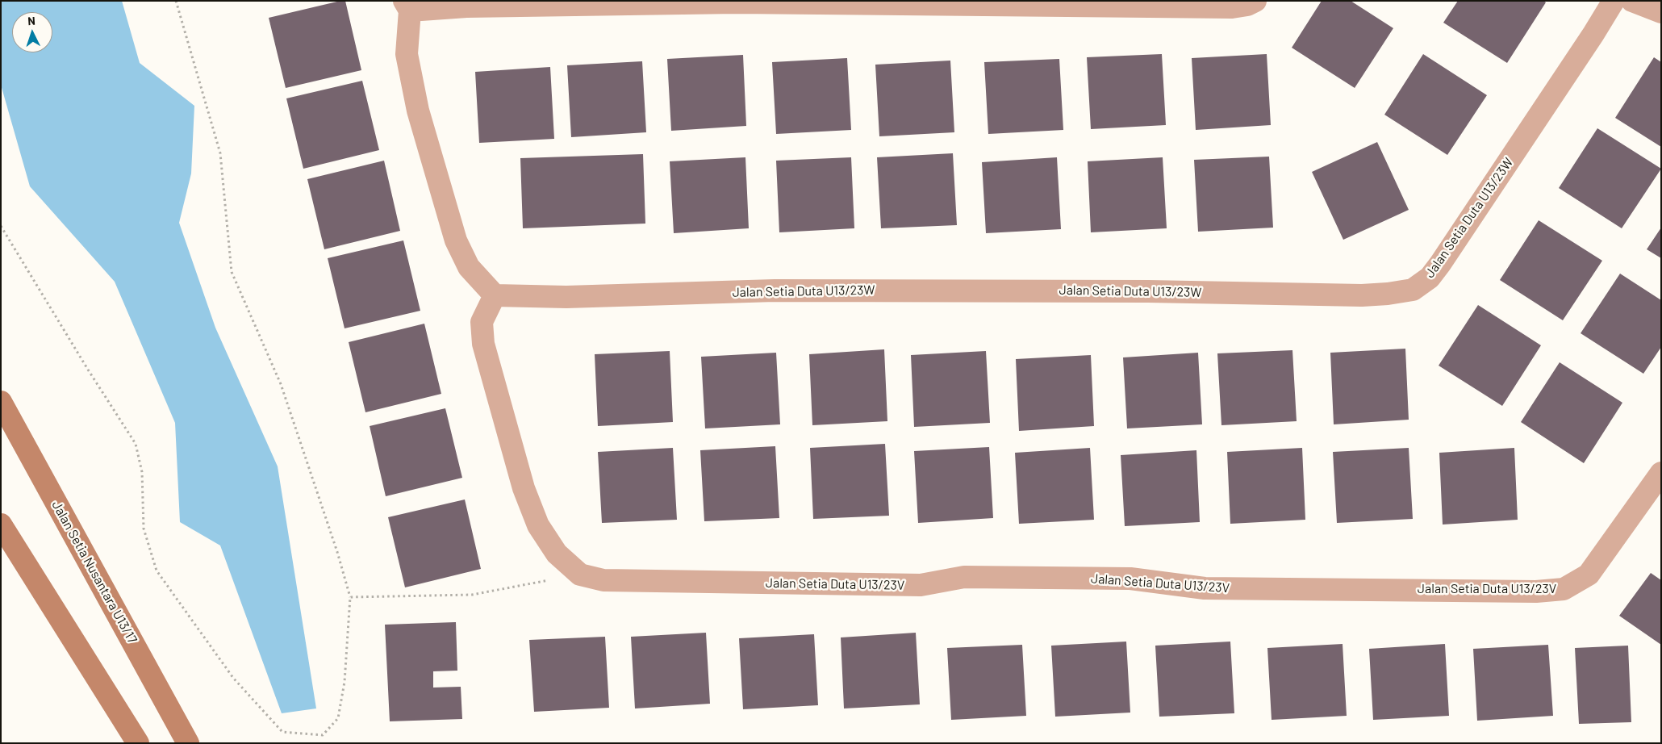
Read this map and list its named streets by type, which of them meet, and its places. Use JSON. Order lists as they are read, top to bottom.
{
  "streets": {
    "main road": ["Jalan Setia Nusantara U13/17"],
    "street": ["Jalan Setia Duta U13/23W", "Jalan Setia Duta U13/23V"]
  },
  "north": "top"
}
